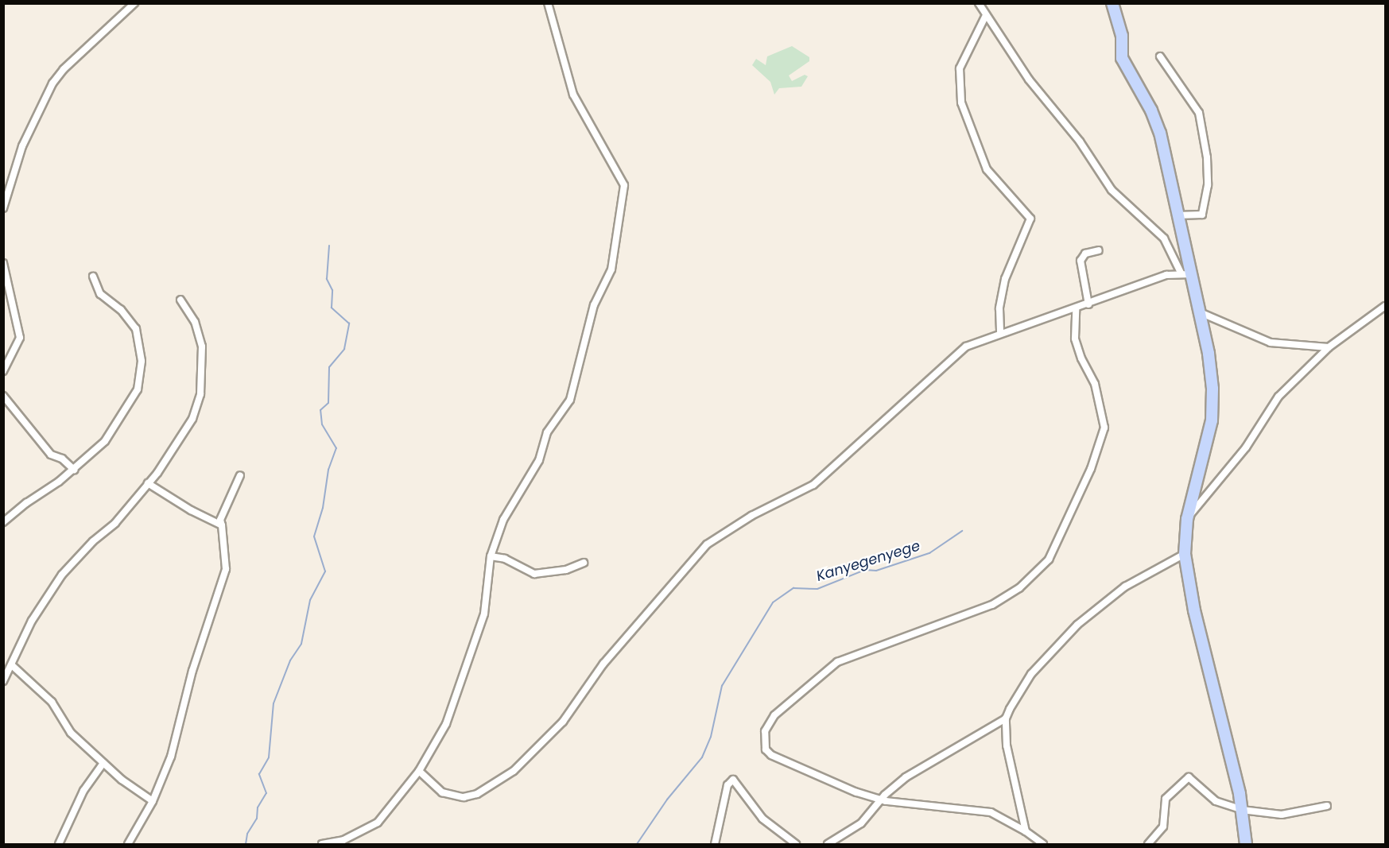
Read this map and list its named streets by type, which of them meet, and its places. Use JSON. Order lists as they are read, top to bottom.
{
  "water": ["Kanyegenyege"]
}
